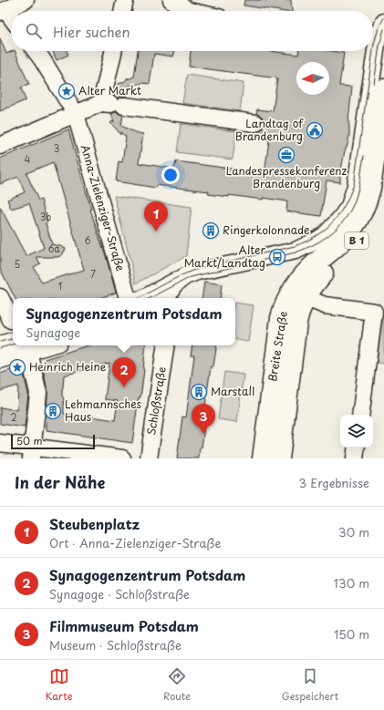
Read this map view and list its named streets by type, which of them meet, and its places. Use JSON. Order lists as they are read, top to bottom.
{
  "streets": {
    "main road": ["B 1", "Breite Straße"],
    "street": ["Anna-Zielenziger-Straße", "Schloßstraße"]
  },
  "places": {
    "place": ["Alter Markt", "Heinrich Heine"],
    "public building": ["Landtag of Brandenburg"],
    "office": ["Landespressekonferenz Brandenburg"],
    "building": ["Ringerkolonnade", "Marstall", "Lehmannsches Haus"],
    "bus stop": ["Alter Markt/Landtag"]
  },
  "house_numbers": [
    "3",
    "4",
    "3b",
    "6",
    "6a",
    "5",
    "7",
    "1",
    "2"
  ],
  "scale_bar": "50 m",
  "north": "left",
  "page": {
    "search": "Hier suchen",
    "pins": ["1", "2", "3"],
    "popup": ["Synagogenzentrum Potsdam", "Synagoge"],
    "scale": "50 m",
    "heading": ["In der Nähe", "3 Ergebnisse"],
    "list": [
      {
        "mark": "1",
        "name": "Steubenplatz",
        "note": "Ort · Anna-Zielenziger-Straße",
        "value": "30 m"
      },
      {
        "mark": "2",
        "name": "Synagogenzentrum Potsdam",
        "note": "Synagoge · Schloßstraße",
        "value": "130 m"
      },
      {
        "mark": "3",
        "name": "Filmmuseum Potsdam",
        "note": "Museum · Schloßstraße",
        "value": "150 m"
      }
    ],
    "nav": ["Karte", "Route", "Gespeichert"]
  }
}
